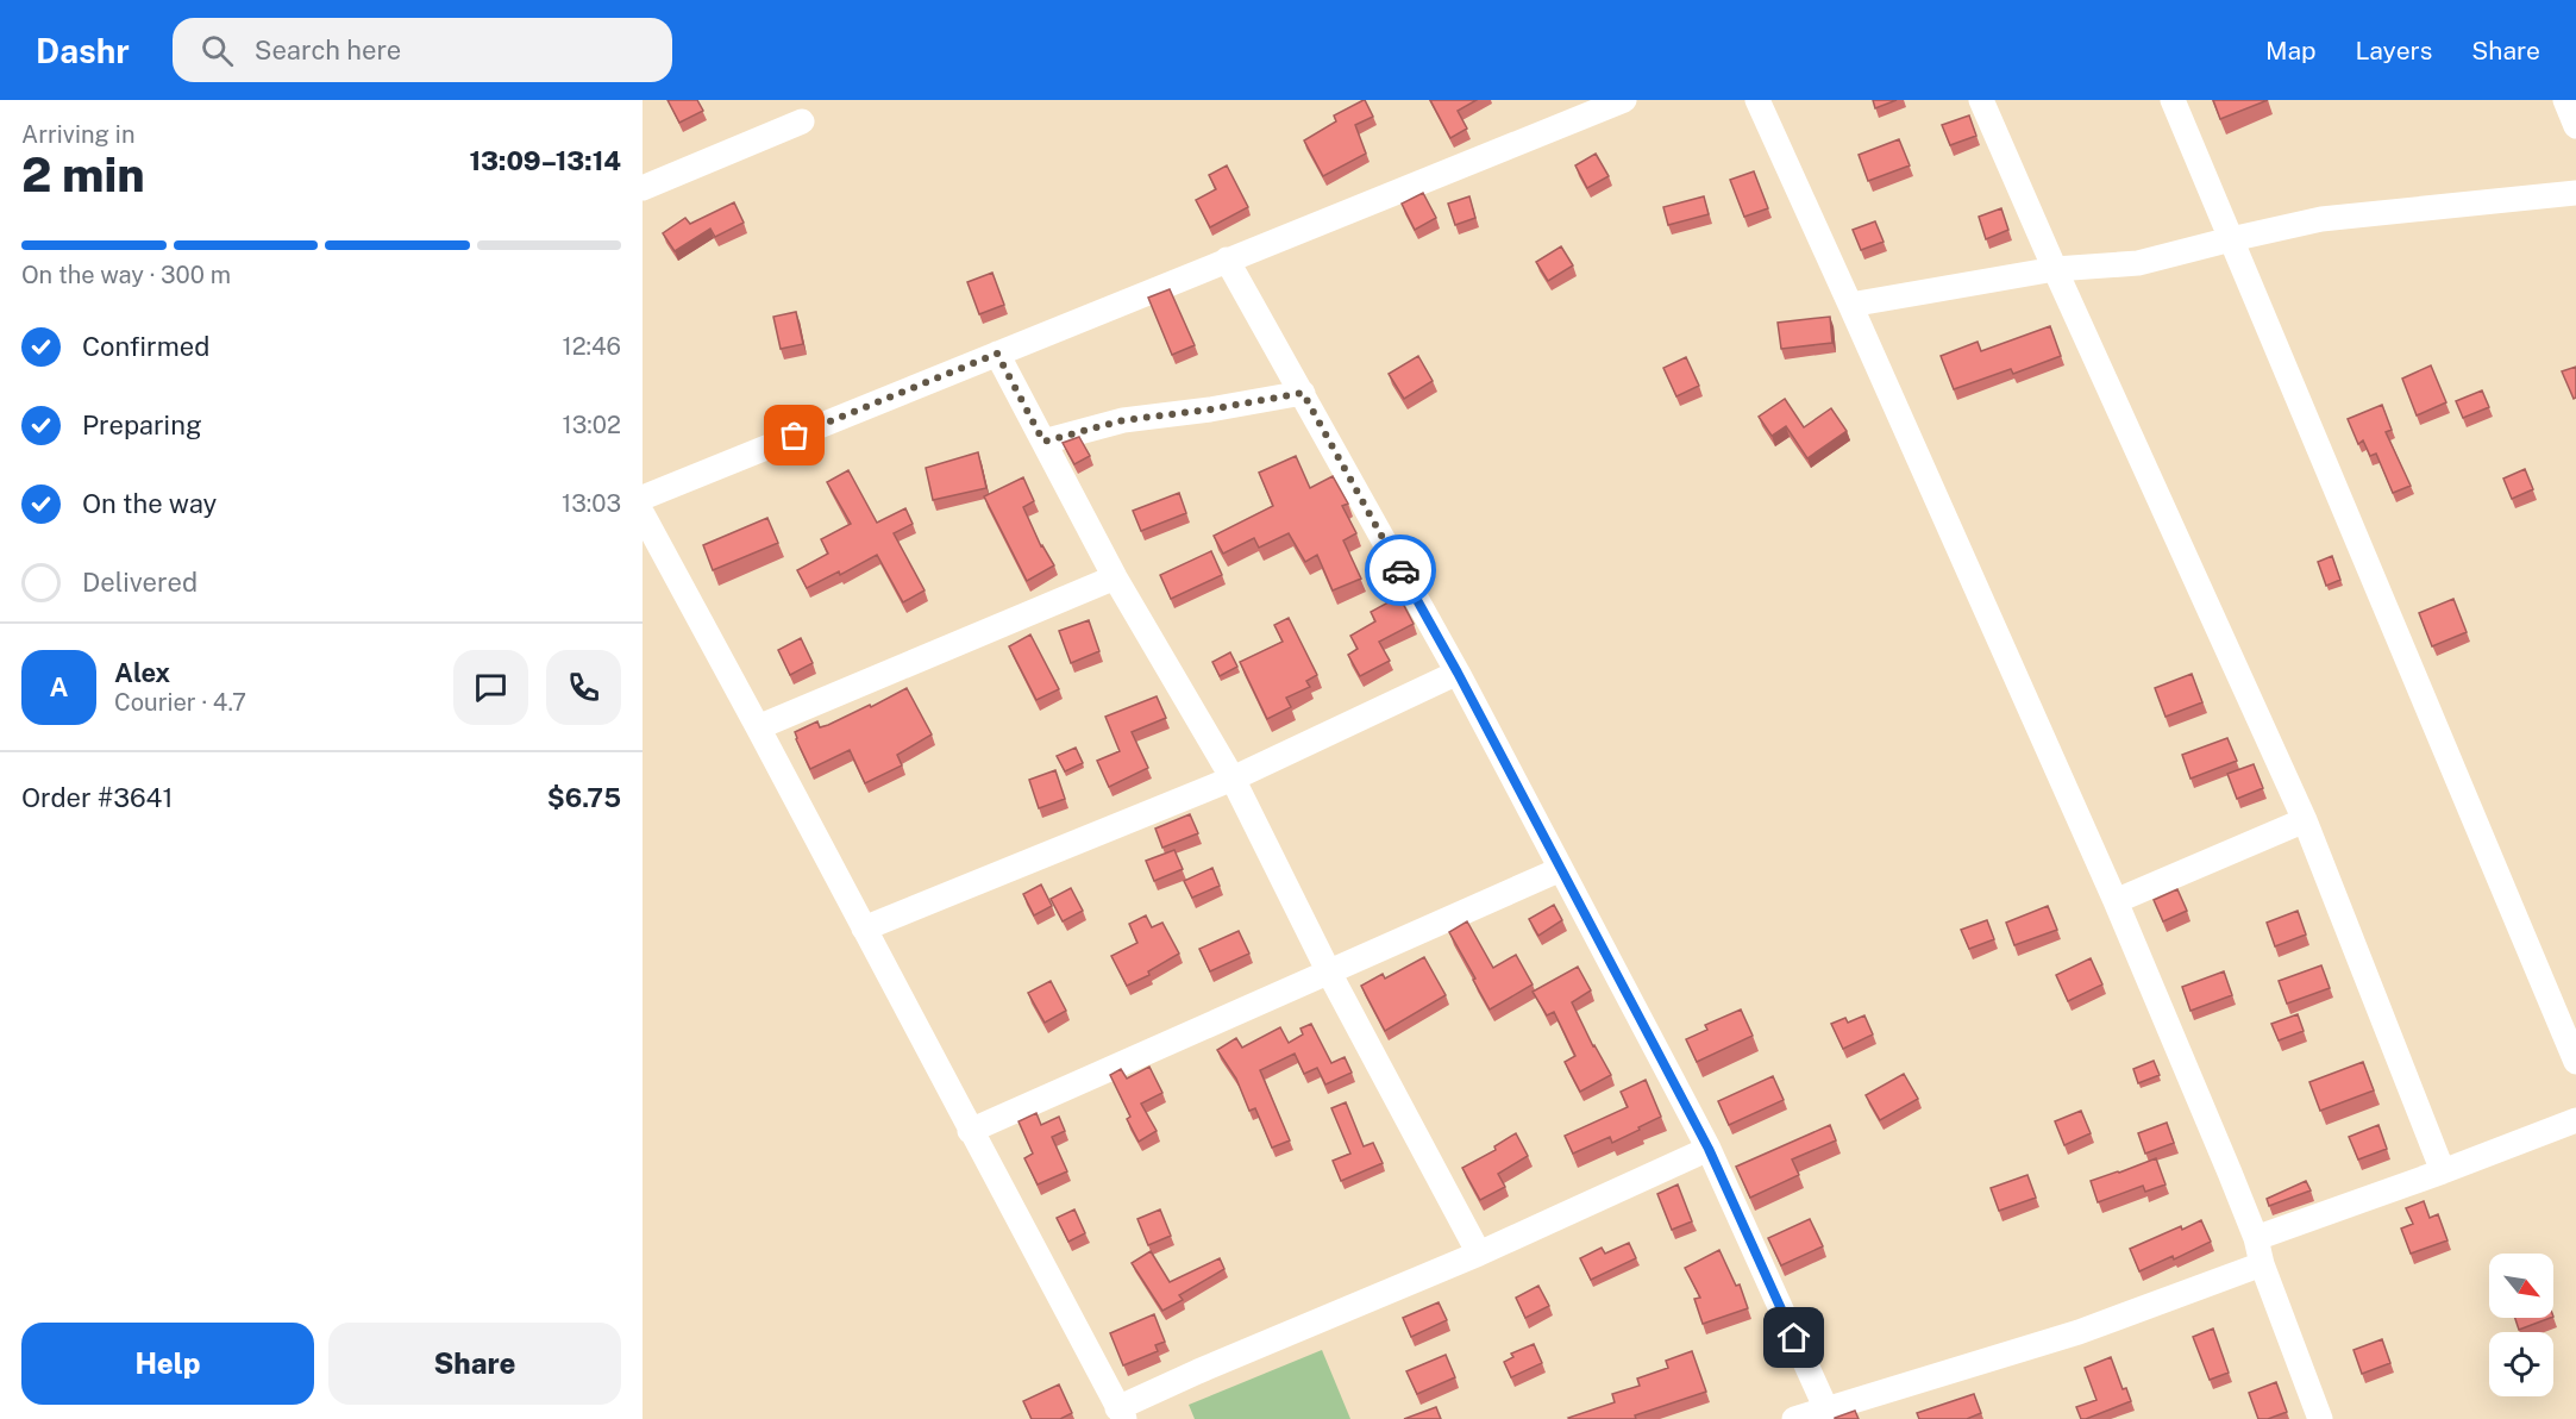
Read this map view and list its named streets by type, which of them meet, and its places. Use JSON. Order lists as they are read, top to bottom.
{
  "north": "bottom right",
  "page": {
    "header": "Dashr",
    "search": "Search here",
    "nav": ["Map", "Layers", "Share"],
    "heading": ["2 min", "Arriving in", "13:09–13:14"],
    "panel": [
      "Alex",
      "Courier · 4.7",
      "Order #3641",
      "$6.75"
    ],
    "bar": "On the way · 300 m",
    "list": [
      ["Confirmed", "12:46"],
      ["Preparing", "13:02"],
      ["On the way", "13:03"],
      "Delivered"
    ],
    "round": "A",
    "buttons": ["Help", "Share"]
  }
}
